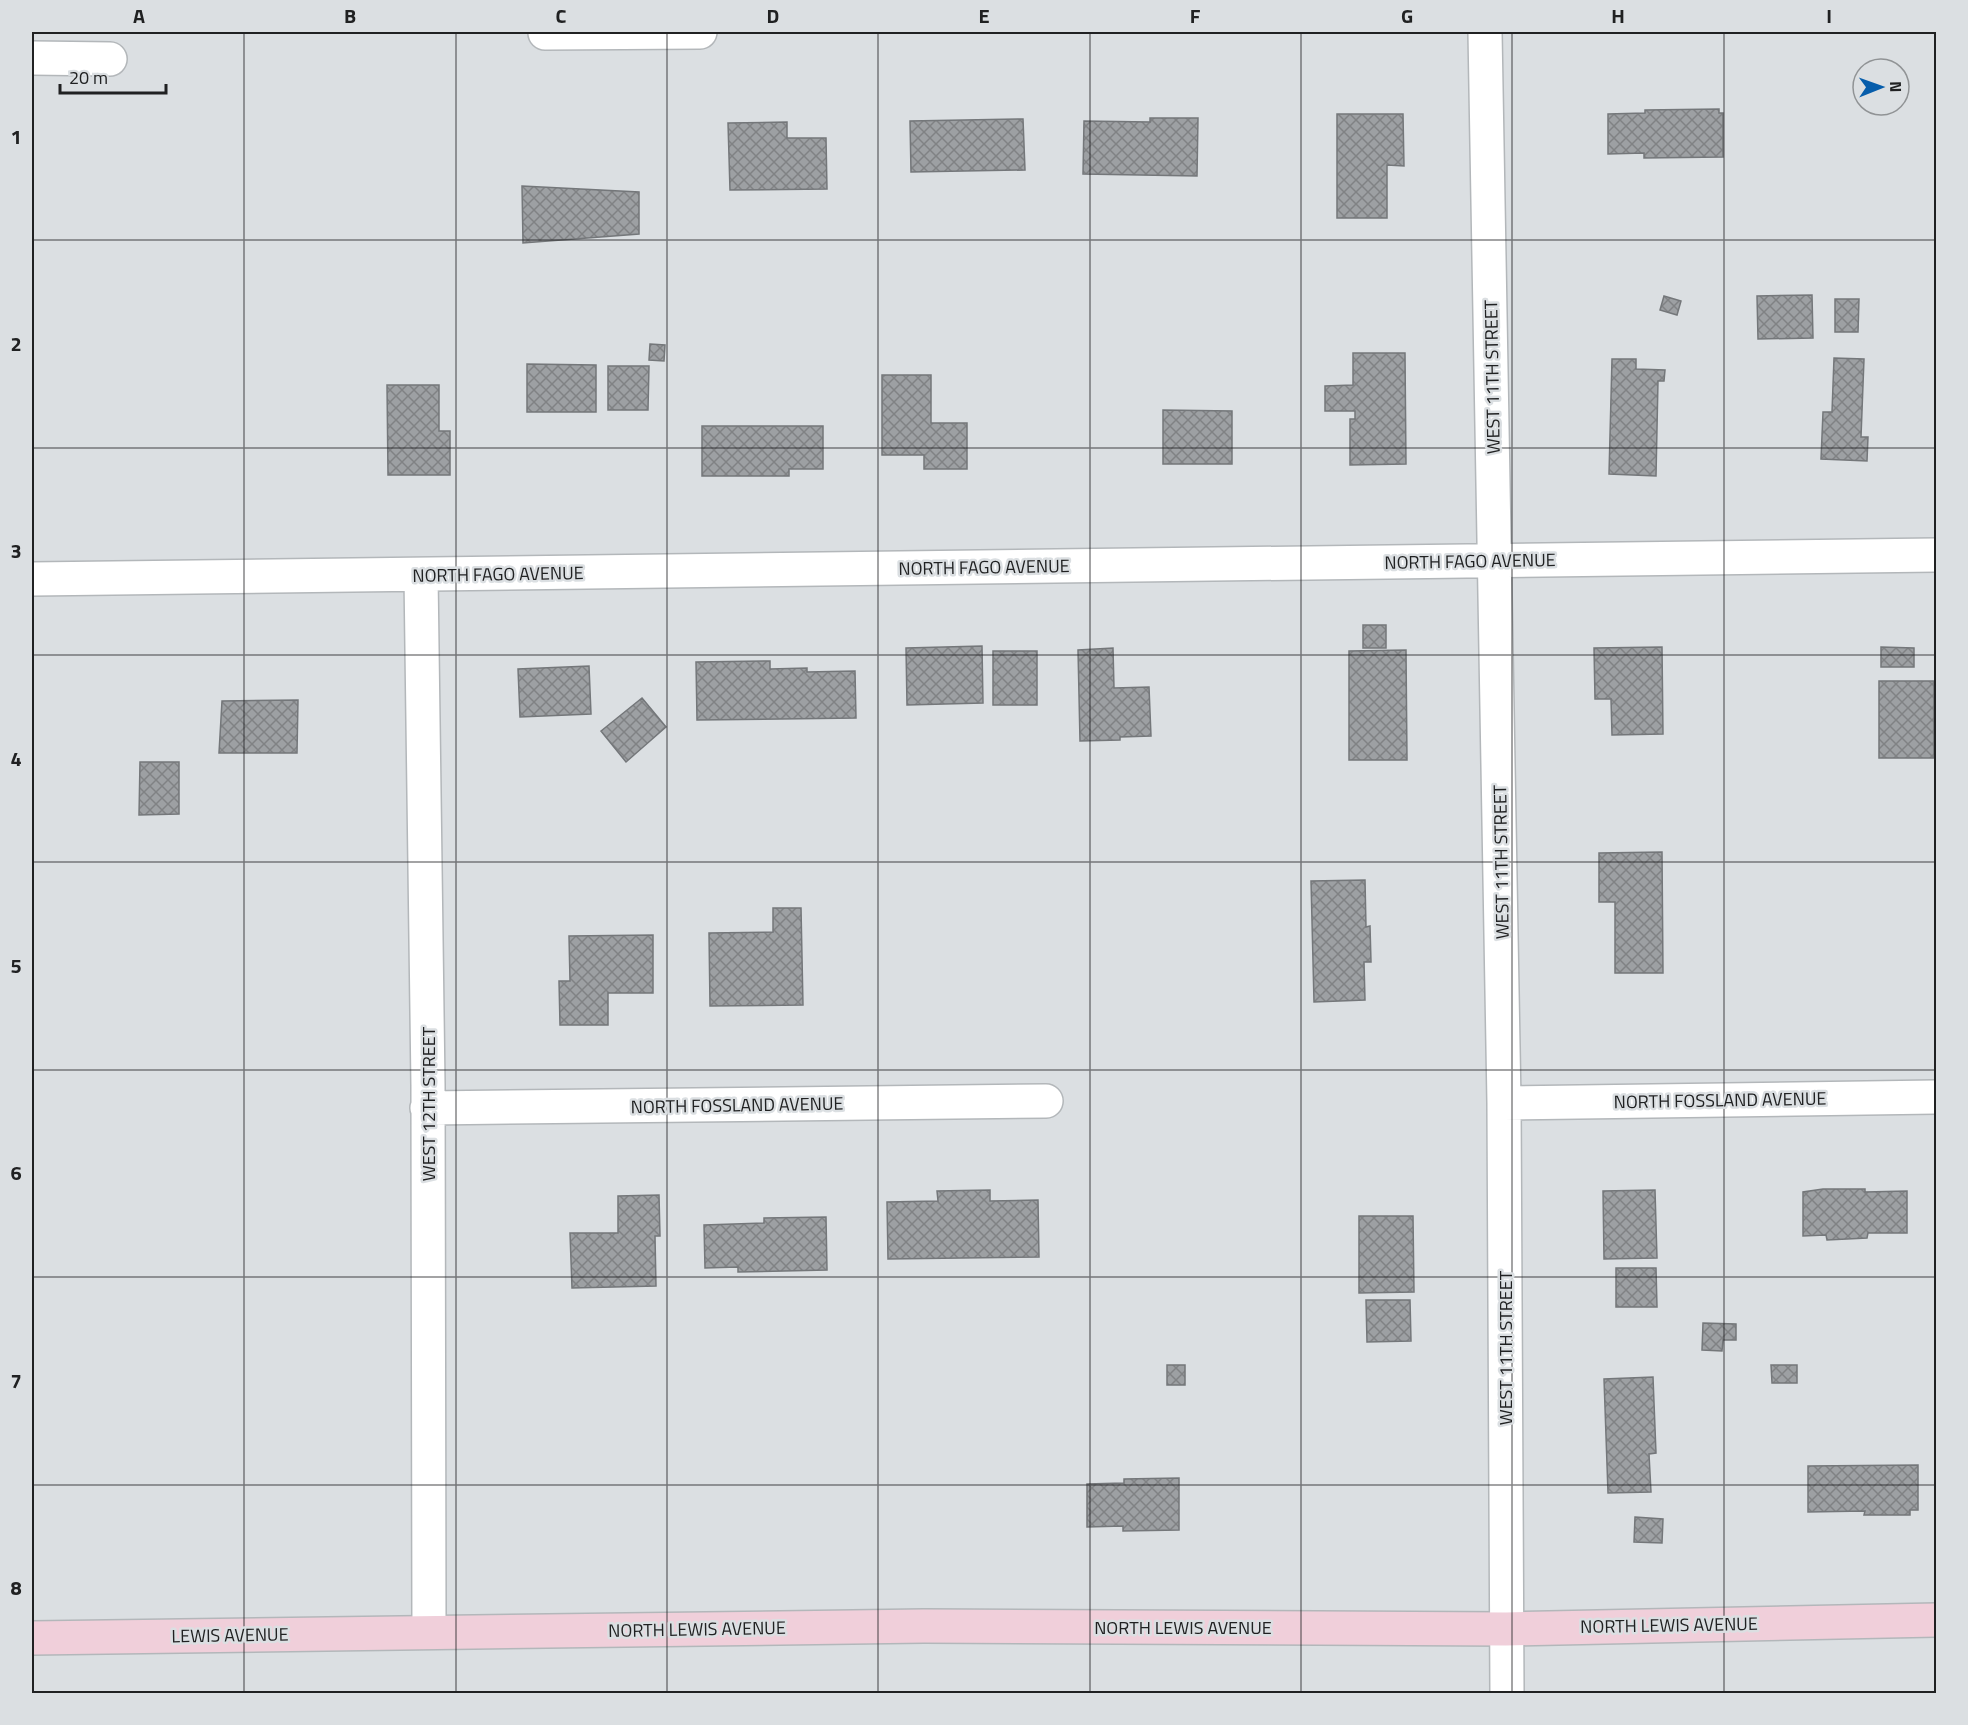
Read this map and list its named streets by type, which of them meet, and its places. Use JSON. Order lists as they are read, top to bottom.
{
  "streets": {
    "main road": ["NORTH LEWIS AVENUE", "LEWIS AVENUE"],
    "street": [
      "WEST 11TH STREET",
      "NORTH FAGO AVENUE",
      "NORTH FOSSLAND AVENUE",
      "WEST 12TH STREET"
    ]
  },
  "crossings": [
    ["WEST 11TH STREET", "NORTH FAGO AVENUE"],
    ["WEST 11TH STREET", "NORTH FOSSLAND AVENUE"],
    ["WEST 11TH STREET", "NORTH LEWIS AVENUE"],
    ["NORTH FAGO AVENUE", "WEST 12TH STREET"],
    ["NORTH FOSSLAND AVENUE", "WEST 12TH STREET"],
    ["WEST 12TH STREET", "NORTH LEWIS AVENUE"],
    ["WEST 12TH STREET", "LEWIS AVENUE"],
    ["NORTH LEWIS AVENUE", "LEWIS AVENUE"]
  ],
  "scale_bar": "20 m",
  "north": "right",
  "grid": {
    "columns": [
      "A",
      "B",
      "C",
      "D",
      "E",
      "F",
      "G",
      "H",
      "I"
    ],
    "rows": [
      "1",
      "2",
      "3",
      "4",
      "5",
      "6",
      "7",
      "8"
    ]
  }
}
